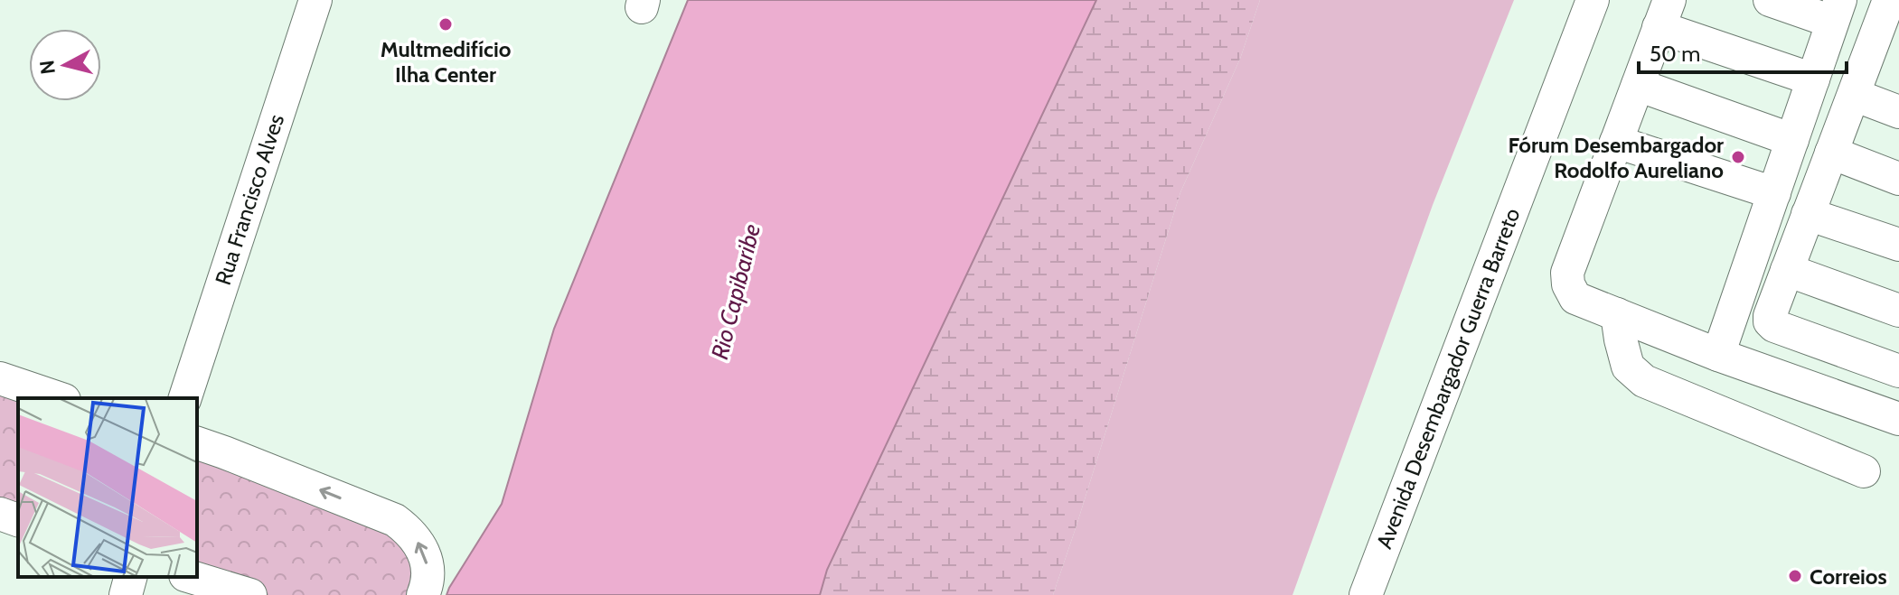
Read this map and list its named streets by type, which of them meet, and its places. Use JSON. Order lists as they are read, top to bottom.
{
  "streets": {
    "street": ["Rua Francisco Alves", "Avenida Desembargador Guerra Barreto"]
  },
  "water": ["Rio Capibaribe"],
  "places": ["Multmedifício Ilha Center", "Fórum Desembargador Rodolfo Aureliano", "Correios"],
  "scale_bar": "50 m",
  "north": "left"
}
